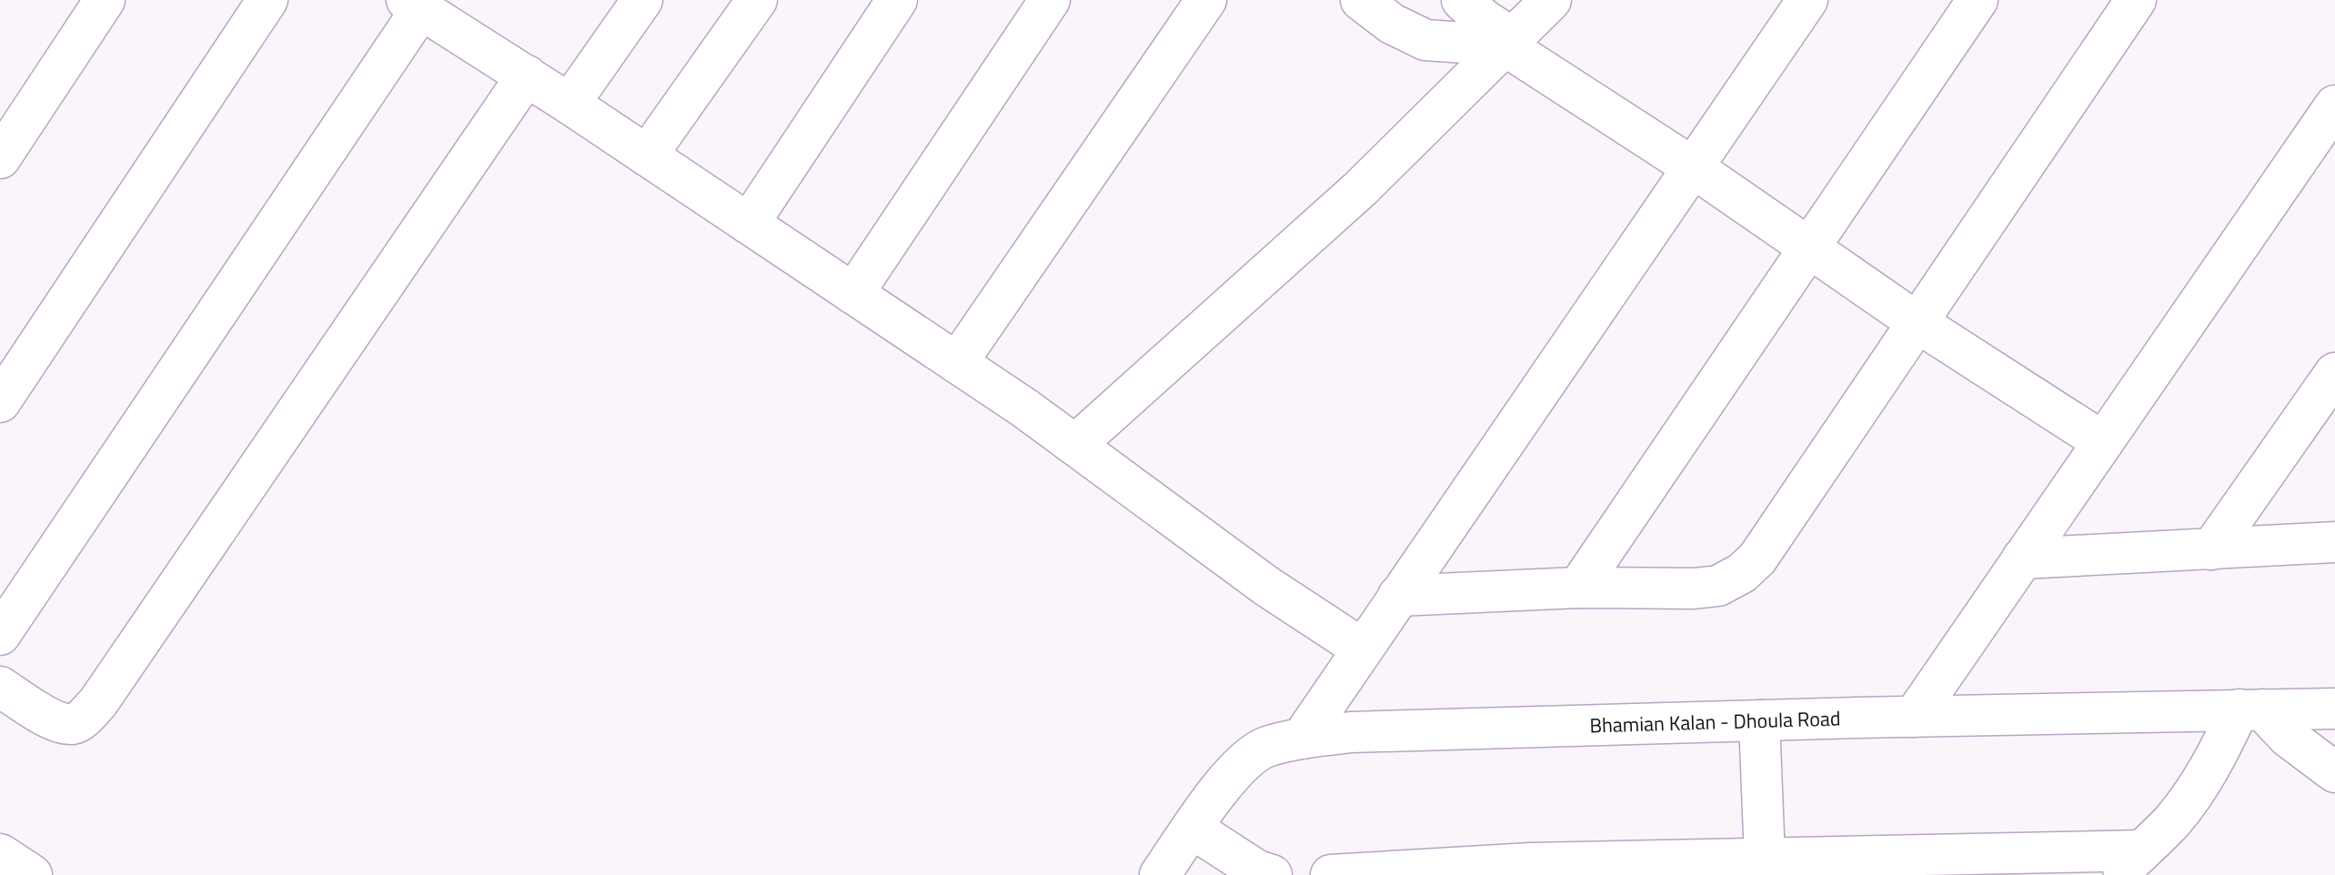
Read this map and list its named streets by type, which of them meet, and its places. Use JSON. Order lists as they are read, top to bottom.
{
  "streets": {
    "street": ["Bhamian Kalan - Dhoula Road"]
  }
}
